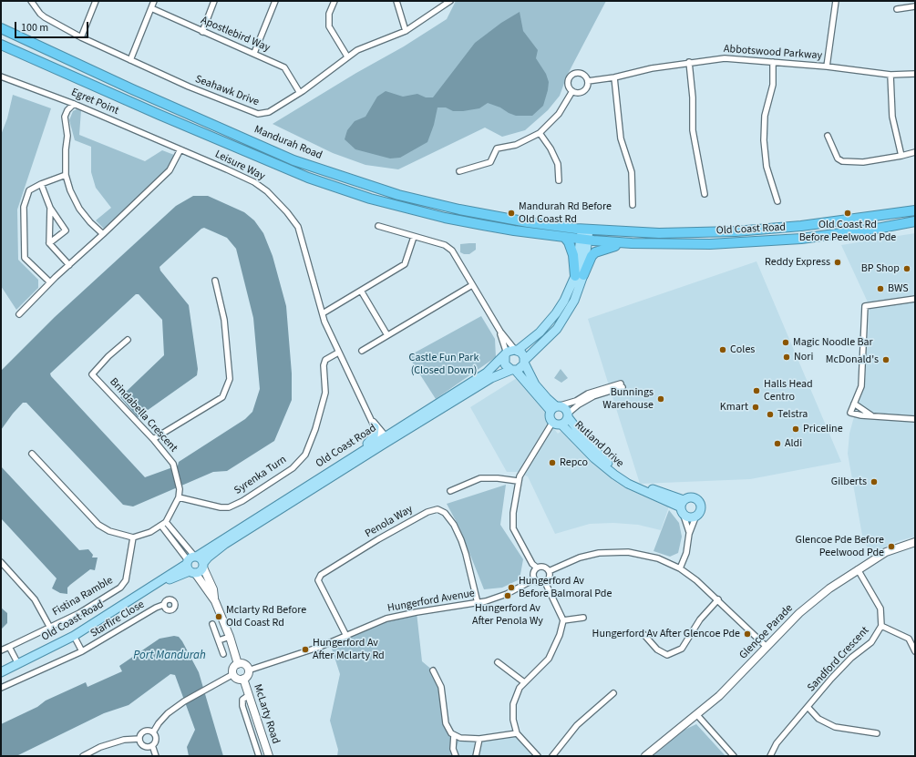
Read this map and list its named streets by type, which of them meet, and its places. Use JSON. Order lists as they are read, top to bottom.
{
  "streets": {
    "highway": ["Mandurah Road", "Old Coast Road"],
    "main road": ["Rutland Drive"],
    "street": [
      "Apostlebird Way",
      "Abbotswood Parkway",
      "Seahawk Drive",
      "Egret Point",
      "Leisure Way",
      "Brindabella Crescent",
      "Syrenka Turn",
      "Penola Way",
      "Fistina Ramble",
      "Hungerford Avenue",
      "Starfire Close",
      "Glencoe Parade",
      "Sandford Crescent",
      "McLarty Road"
    ]
  },
  "crossings": [
    ["Apostlebird Way", "Seahawk Drive"],
    ["Egret Point", "Leisure Way"],
    ["Mandurah Road", "Old Coast Road"],
    ["Leisure Way", "Old Coast Road"],
    ["Leisure Way", "Syrenka Turn"],
    ["Old Coast Road", "Starfire Close"],
    ["Brindabella Crescent", "Syrenka Turn"],
    ["Brindabella Crescent", "Fistina Ramble"],
    ["Penola Way", "Hungerford Avenue"],
    ["Hungerford Avenue", "McLarty Road"],
    ["Glencoe Parade", "Sandford Crescent"]
  ],
  "water": ["Port Mandurah"],
  "parks": ["Castle Fun Park (Closed Down)"],
  "places": [
    "Mandurah Rd Before Old Coast Rd",
    "Old Coast Rd Before Peelwood Pde",
    "Reddy Express",
    "BP Shop",
    "BWS",
    "Magic Noodle Bar",
    "Coles",
    "Nori",
    "McDonald's",
    "Halls Head Centro",
    "Bunnings Warehouse",
    "Kmart",
    "Telstra",
    "Priceline",
    "Aldi",
    "Repco",
    "Gilberts",
    "Glencoe Pde Before Peelwood Pde",
    "Hungerford Av Before Balmoral Pde",
    "Hungerford Av After Penola Wy",
    "Mclarty Rd Before Old Coast Rd",
    "Hungerford Av After Glencoe Pde",
    "Hungerford Av After Mclarty Rd"
  ],
  "scale_bar": "100 m"
}
